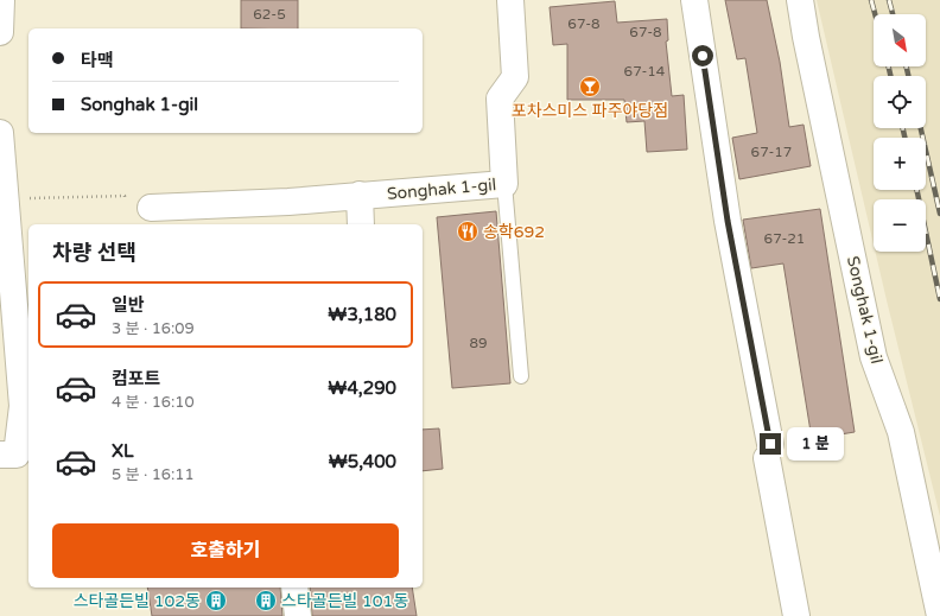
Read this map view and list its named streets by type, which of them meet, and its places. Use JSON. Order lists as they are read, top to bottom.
{
  "streets": {
    "street": ["Songhak 1-gil"]
  },
  "places": {
    "bar": ["포차스미스 파주야당점"],
    "restaurant": ["송학692"],
    "building": ["스타골든빌 102동", "스타골든빌 101동"]
  },
  "house_numbers": [
    "62-5",
    "67-8",
    "67-8",
    "67-14",
    "67-17",
    "67-21",
    "89"
  ],
  "north": "bottom right",
  "page": {
    "map_buttons": ["+", "−"],
    "banner": ["타맥", "Songhak 1-gil"],
    "heading": "차량 선택",
    "list": [
      {
        "name": "일반",
        "note": "3 분 · 16:09",
        "value": "₩3,180"
      },
      {
        "name": "컴포트",
        "note": "4 분 · 16:10",
        "value": "₩4,290"
      },
      {
        "name": "XL",
        "note": "5 분 · 16:11",
        "value": "₩5,400"
      }
    ],
    "bubble": "1 분",
    "buttons": "호출하기"
  }
}
